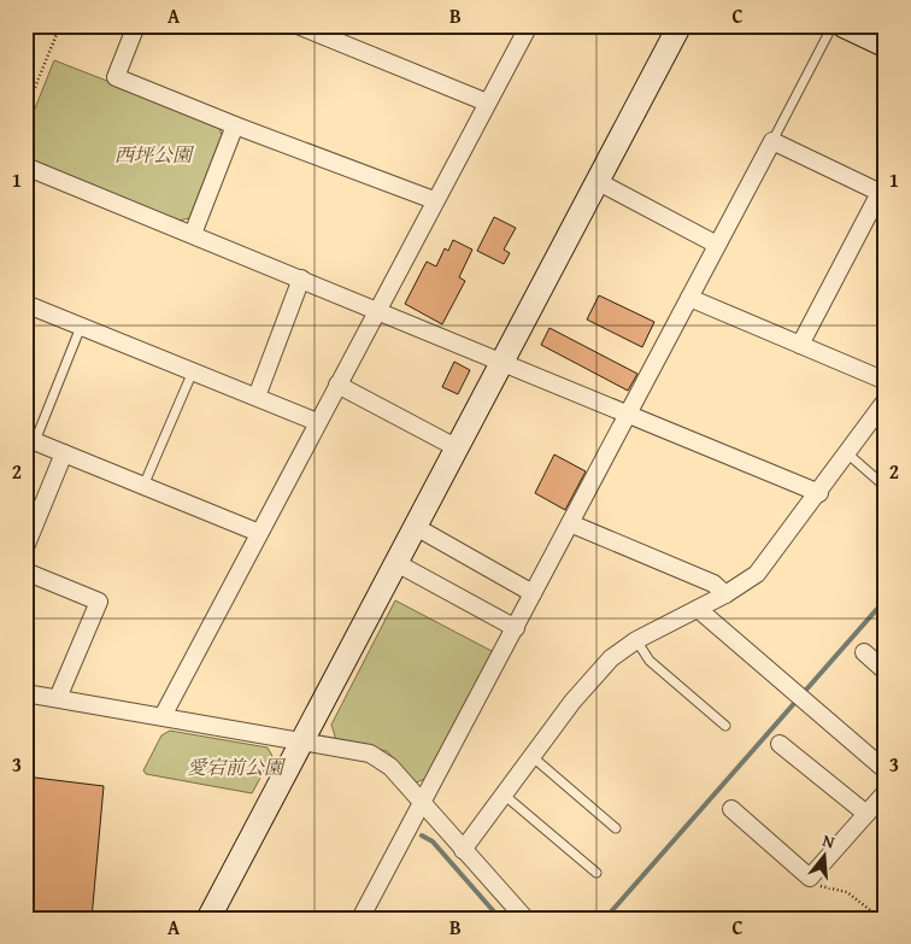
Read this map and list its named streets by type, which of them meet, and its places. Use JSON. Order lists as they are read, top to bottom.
{
  "parks": ["西坪公園", "愛宕前公園"],
  "north": "top",
  "grid": {
    "columns": ["A", "B", "C"],
    "rows": ["1", "2", "3"]
  }
}
